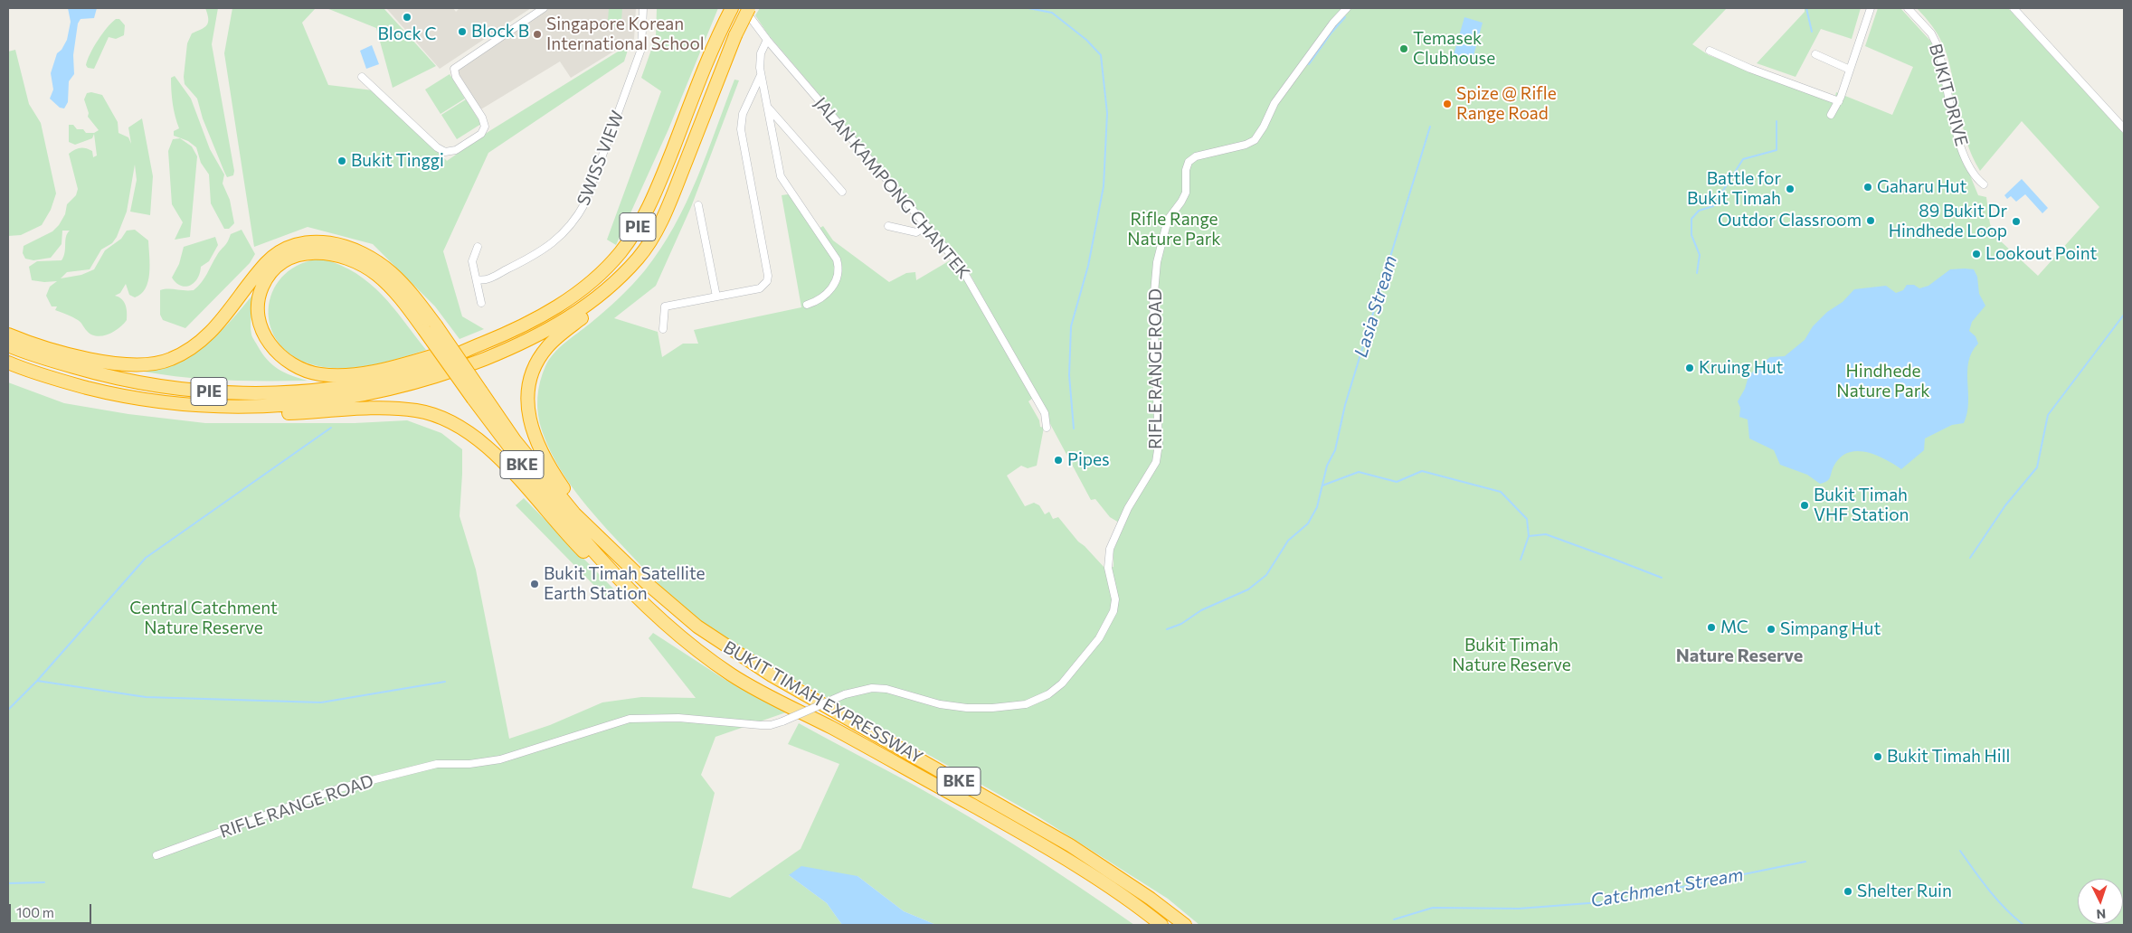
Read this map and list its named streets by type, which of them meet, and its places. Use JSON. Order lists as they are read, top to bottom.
{
  "streets": {
    "highway": ["PIE", "BKE", "BUKIT TIMAH EXPRESSWAY"],
    "street": [
      "BUKIT DRIVE",
      "SWISS VIEW",
      "JALAN KAMPONG CHANTEK",
      "RIFLE RANGE ROAD"
    ]
  },
  "crossings": [
    ["BKE", "BUKIT TIMAH EXPRESSWAY"]
  ],
  "districts": ["Nature Reserve"],
  "water": ["Lasia Stream", "Catchment Stream"],
  "parks": [
    "Rifle Range Nature Park",
    "Hindhede Nature Park",
    "Central Catchment Nature Reserve",
    "Bukit Timah Nature Reserve"
  ],
  "places": [
    "Block C",
    "Block B",
    "Singapore Korean International School",
    "Temasek Clubhouse",
    "Spize @ Rifle Range Road",
    "Bukit Tinggi",
    "Gaharu Hut",
    "Battle for Bukit Timah",
    "Outdor Classroom",
    "89 Bukit Dr Hindhede Loop",
    "Lookout Point",
    "Kruing Hut",
    "Pipes",
    "Bukit Timah VHF Station",
    "Bukit Timah Satellite Earth Station",
    "MC",
    "Simpang Hut",
    "Bukit Timah Hill",
    "Shelter Ruin"
  ],
  "scale_bar": "100 m",
  "north": "bottom"
}
